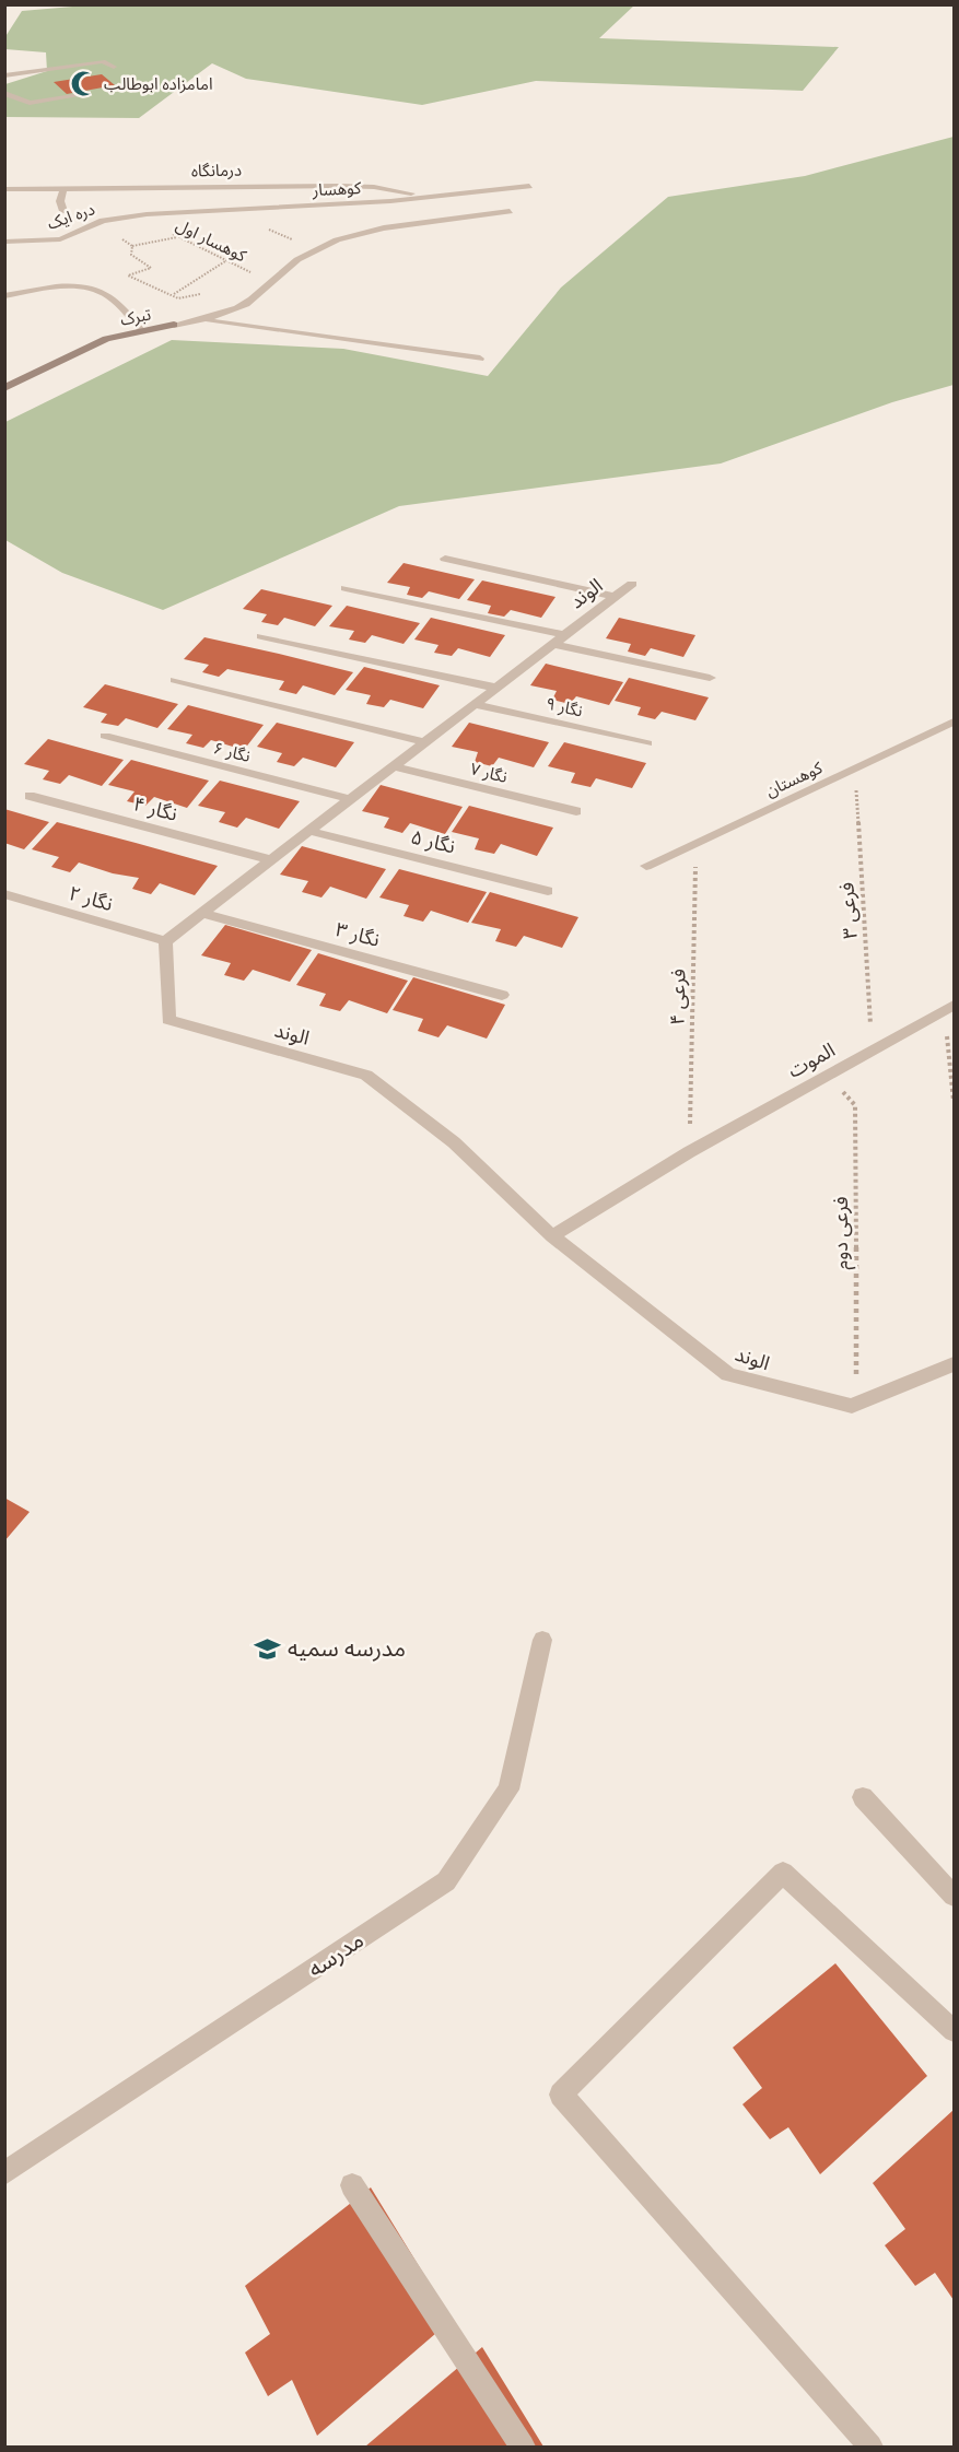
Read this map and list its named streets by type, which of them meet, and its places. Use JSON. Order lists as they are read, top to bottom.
{
  "streets": {
    "street": [
      "درمانگاه",
      "کوهسار",
      "دره ایک",
      "تبرک",
      "الوند",
      "نگار ۹",
      "نگار ۶",
      "نگار ۷",
      "کوهستان",
      "نگار ۴",
      "نگار ۵",
      "نگار ۲",
      "نگار ۳",
      "الموت",
      "مدرسه"
    ],
    "path": [
      "کوهسار اول",
      "فرعی ۳",
      "فرعی ۴",
      "فرعی دوم"
    ]
  },
  "crossings": [
    ["درمانگاه", "کوهسار"],
    ["کوهسار", "دره ایک"],
    ["کوهسار", "کوهسار اول"],
    ["دره ایک", "کوهسار اول"],
    ["کوهسار اول", "تبرک"],
    ["الوند", "نگار ۹"],
    ["الوند", "نگار ۶"],
    ["الوند", "نگار ۷"],
    ["الوند", "نگار ۴"],
    ["الوند", "نگار ۵"],
    ["الوند", "نگار ۲"],
    ["الوند", "نگار ۳"],
    ["الوند", "الموت"],
    ["الوند", "فرعی دوم"],
    ["کوهستان", "فرعی ۳"],
    ["کوهستان", "فرعی ۴"],
    ["فرعی ۳", "الموت"],
    ["فرعی ۴", "الموت"],
    ["الموت", "فرعی دوم"]
  ],
  "places": {
    "mosque": ["امامزاده ابوطالب"],
    "school or university": ["مدرسه سمیه"]
  }
}
